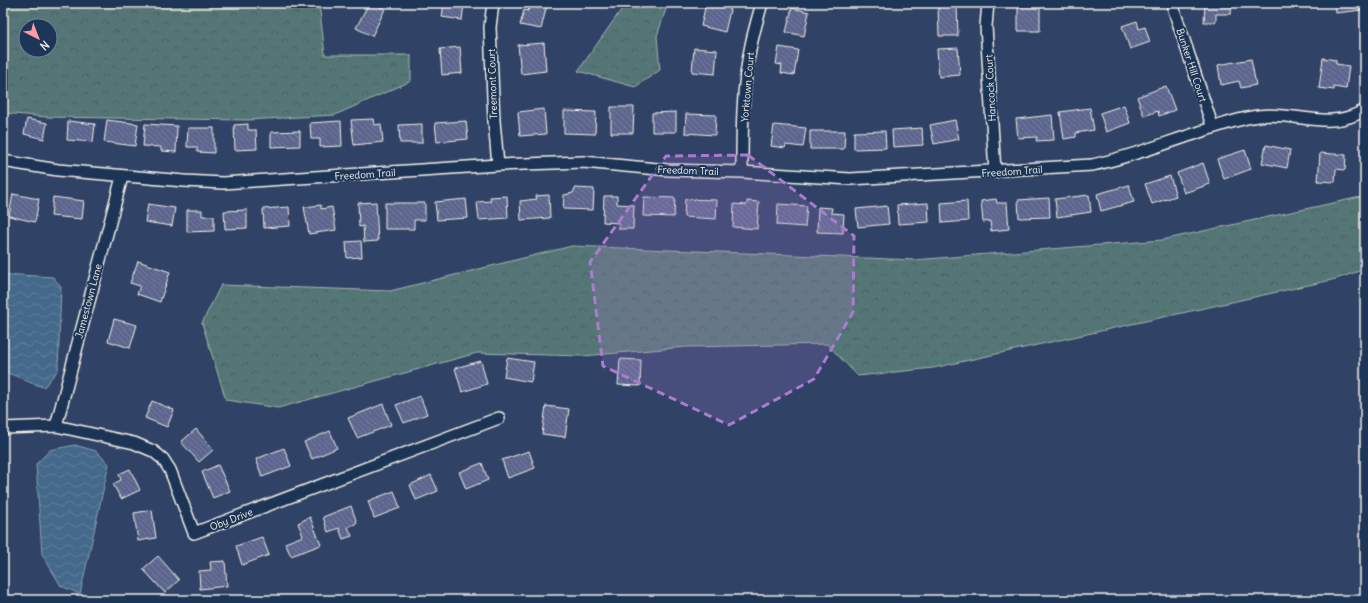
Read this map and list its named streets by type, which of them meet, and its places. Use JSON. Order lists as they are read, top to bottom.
{
  "streets": {
    "street": [
      "Bunker Hill Court",
      "Treemont Court",
      "Yorktown Court",
      "Hancock Court",
      "Freedom Trail",
      "Jamestown Lane",
      "Oby Drive"
    ]
  },
  "crossings": [
    ["Bunker Hill Court", "Freedom Trail"],
    ["Treemont Court", "Freedom Trail"],
    ["Yorktown Court", "Freedom Trail"],
    ["Hancock Court", "Freedom Trail"],
    ["Freedom Trail", "Jamestown Lane"],
    ["Jamestown Lane", "Oby Drive"]
  ],
  "north": "bottom right"
}
